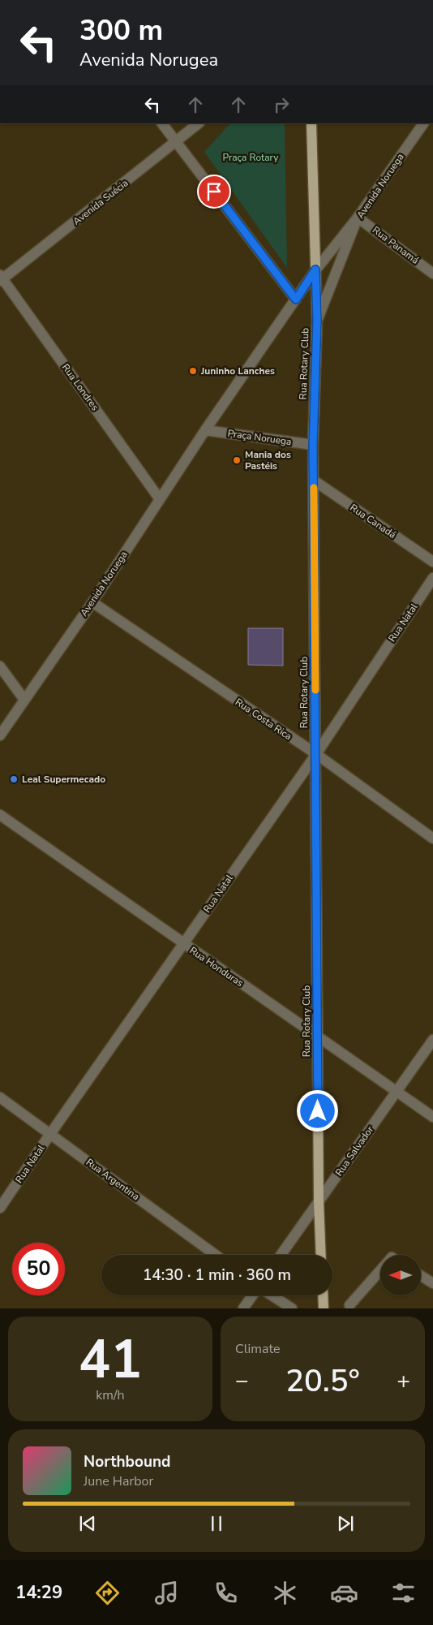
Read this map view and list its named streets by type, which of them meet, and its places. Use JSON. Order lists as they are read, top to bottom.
{
  "streets": {
    "main road": ["Rua Rotary Club"],
    "street": [
      "Avenida Noruega",
      "Avenida Suécia",
      "Rua Panamá",
      "Rua Londres",
      "Praça Noruega",
      "Rua Canadá",
      "Rua Natal",
      "Rua Costa Rica",
      "Rua Honduras",
      "Rua Salvador",
      "Rua Argentina"
    ]
  },
  "crossings": [
    ["Avenida Noruega", "Rua Panamá"],
    ["Avenida Noruega", "Rua Rotary Club"],
    ["Avenida Noruega", "Rua Londres"],
    ["Avenida Noruega", "Praça Noruega"],
    ["Avenida Noruega", "Rua Costa Rica"],
    ["Avenida Suécia", "Rua Londres"],
    ["Rua Rotary Club", "Praça Noruega"],
    ["Rua Rotary Club", "Rua Canadá"],
    ["Rua Rotary Club", "Rua Natal"],
    ["Rua Rotary Club", "Rua Costa Rica"],
    ["Rua Rotary Club", "Rua Honduras"],
    ["Rua Rotary Club", "Rua Salvador"],
    ["Rua Natal", "Rua Costa Rica"],
    ["Rua Natal", "Rua Honduras"],
    ["Rua Natal", "Rua Argentina"],
    ["Rua Honduras", "Rua Salvador"]
  ],
  "parks": ["Praça Rotary"],
  "places": ["Juninho Lanches", "Mania dos Pastéis", "Leal Supermecado"],
  "north": "left",
  "page": {
    "turn": ["300 m", "Avenida Norugea"],
    "limit": "50",
    "trip": "14:30 · 1 min · 360 m",
    "tile": [
      ["41", "km/h"],
      "Climate"
    ],
    "heat": ["−", "20.5°", "+"],
    "song": ["Northbound", "June Harbor"],
    "tabs": "14:29"
  }
}
